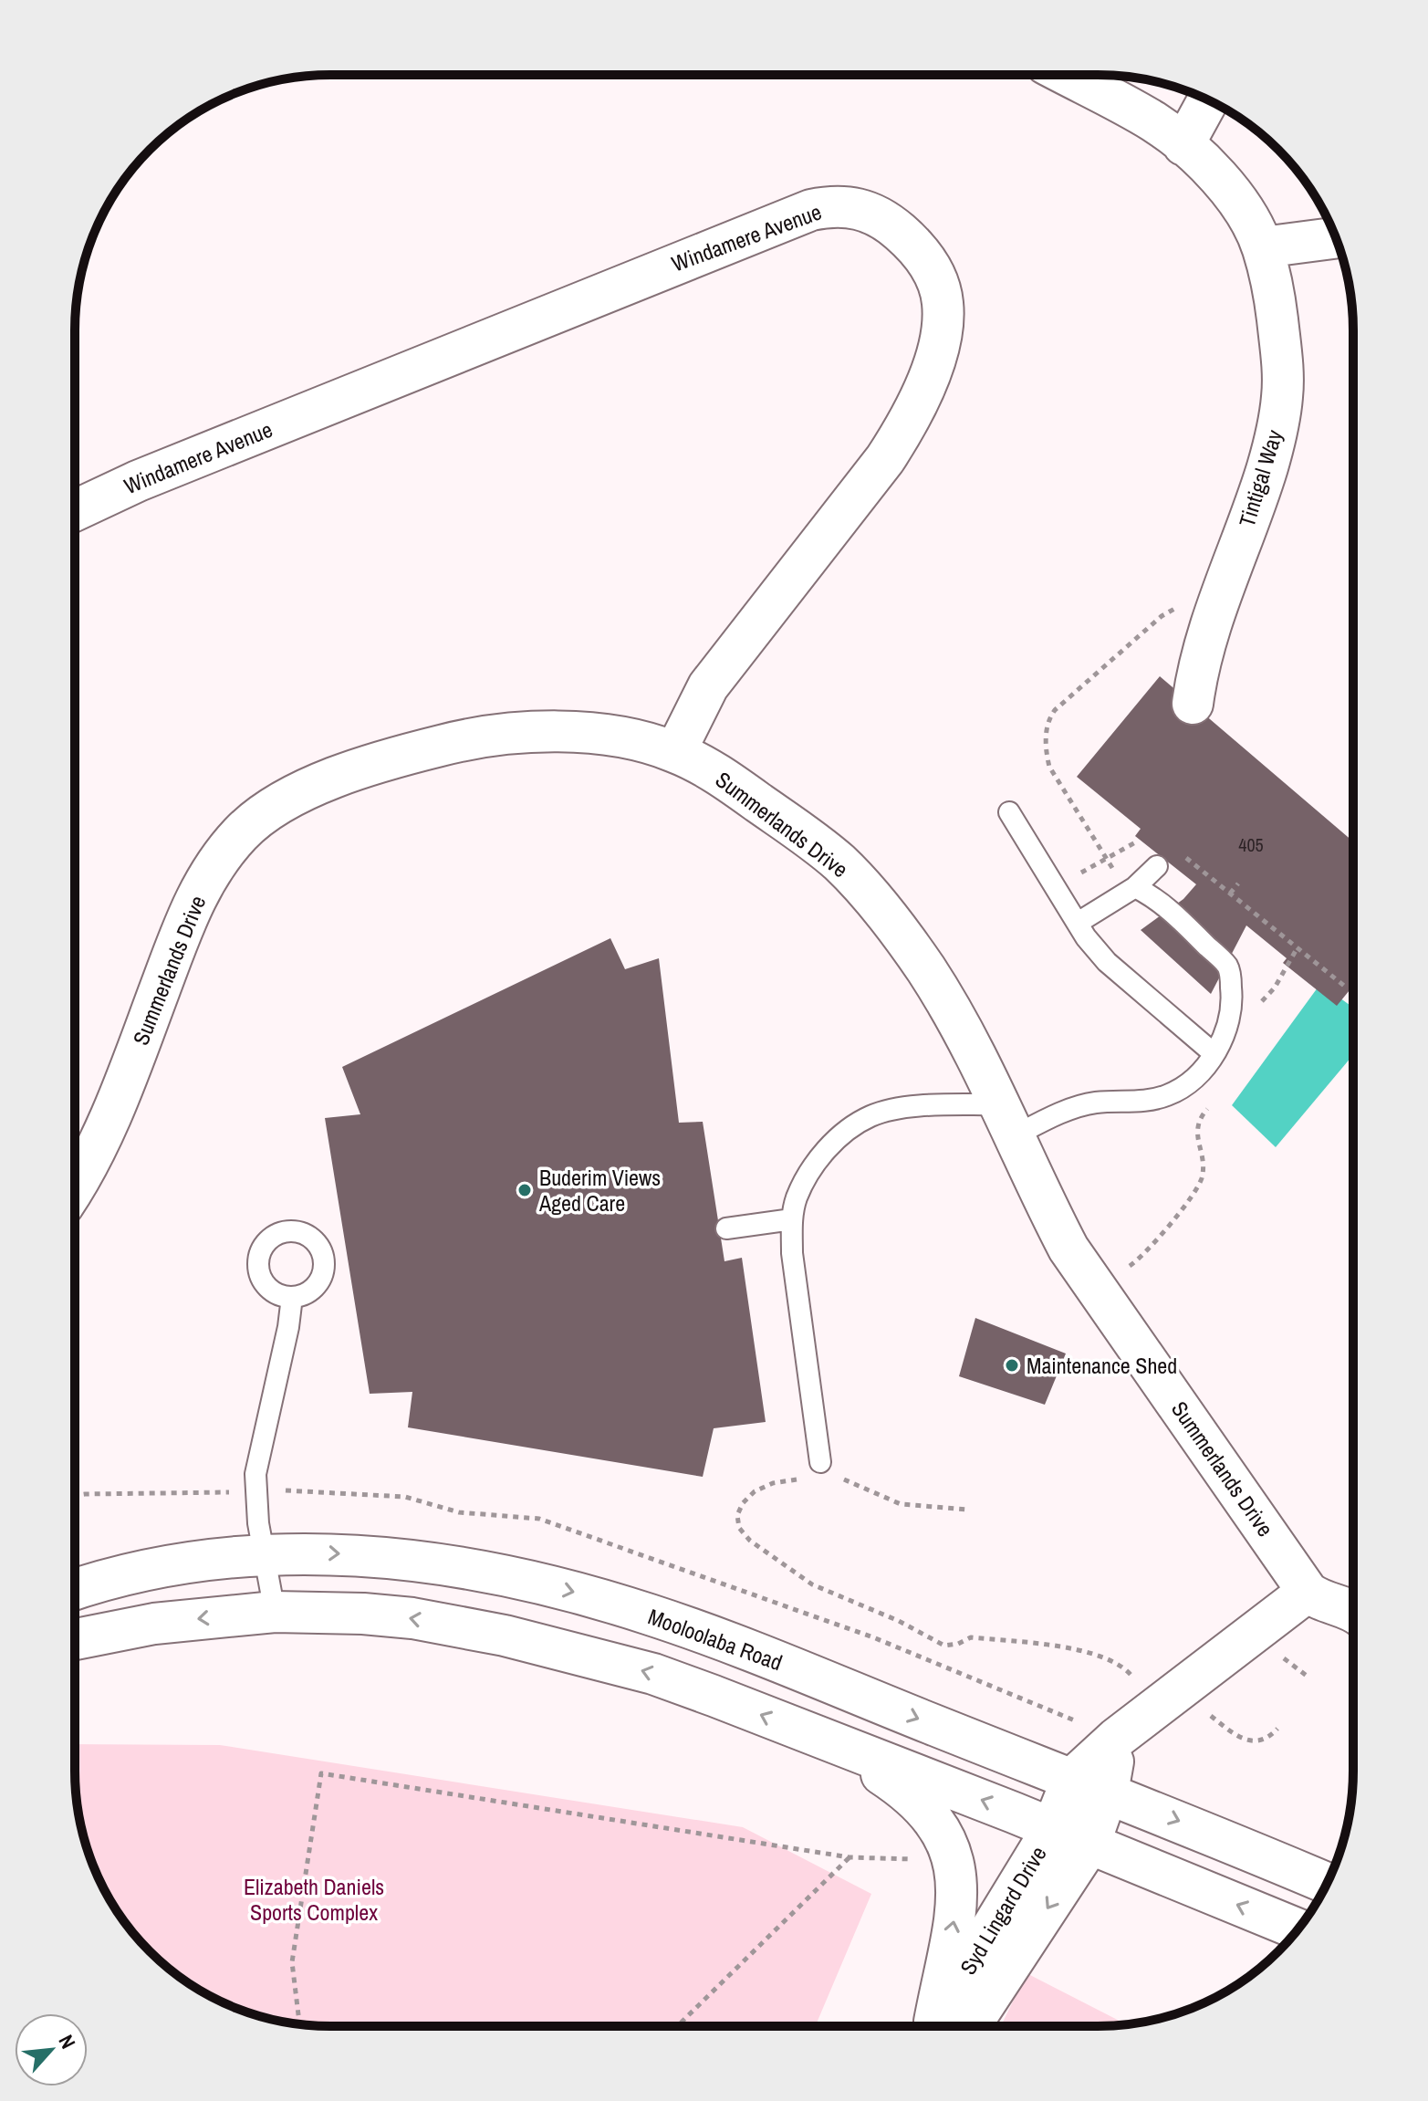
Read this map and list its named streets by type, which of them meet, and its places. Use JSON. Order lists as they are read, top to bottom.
{
  "streets": {
    "street": [
      "Windamere Avenue",
      "Tintigal Way",
      "Summerlands Drive",
      "Mooloolaba Road",
      "Syd Lingard Drive"
    ]
  },
  "crossings": [
    ["Windamere Avenue", "Summerlands Drive"],
    ["Mooloolaba Road", "Syd Lingard Drive"]
  ],
  "parks": ["Elizabeth Daniels Sports Complex"],
  "places": ["Buderim Views Aged Care", "Maintenance Shed"],
  "house_numbers": ["405"],
  "north": "top right"
}
